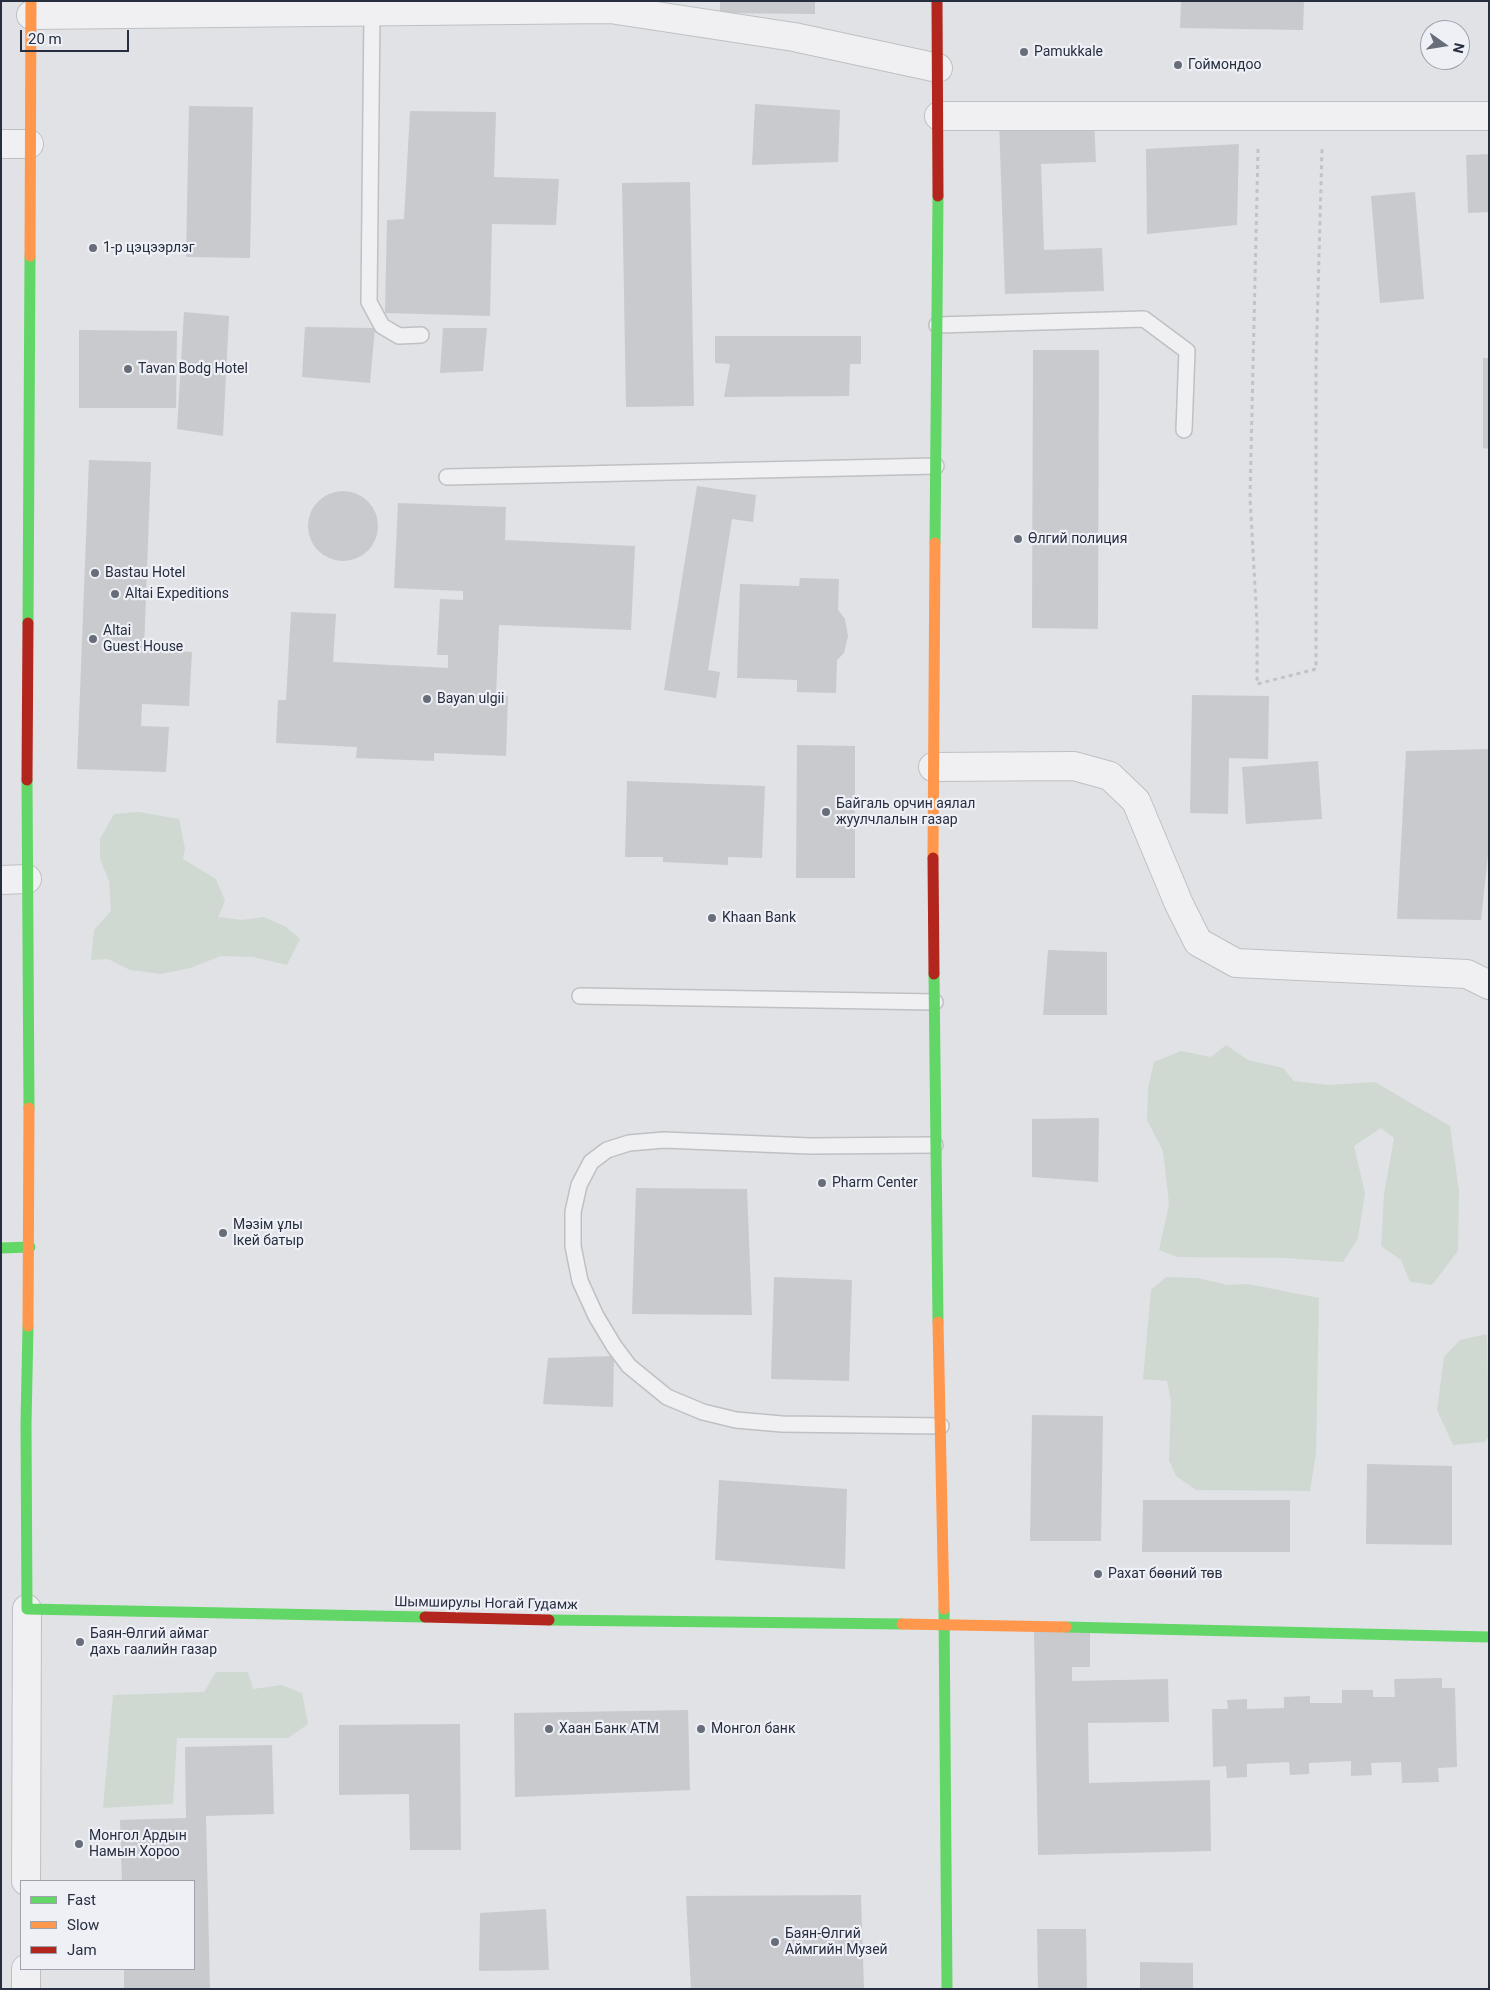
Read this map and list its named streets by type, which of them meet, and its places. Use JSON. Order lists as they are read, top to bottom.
{
  "streets": {
    "street": ["Шымширулы Ногай Гудамж"]
  },
  "places": [
    "Pamukkale",
    "Гоймондоо",
    "1-р цэцээрлэг",
    "Tavan Bodg Hotel",
    "Өлгий полиция",
    "Bastau Hotel",
    "Altai Expeditions",
    "Altai Guest House",
    "Bayan ulgii",
    "Байгаль орчин аялал жуулчлалын газар",
    "Khaan Bank",
    "Pharm Center",
    "Мәзім ұлы Ікей батыр",
    "Раxат бөөний төв",
    "Баян-Өлгий аймаг дахь гаалийн газар",
    "Хаан Банк АТМ",
    "Монгол банк",
    "Монгол Ардын Намын Хороо",
    "Баян-Өлгий Аймгийн Музей"
  ],
  "legend": ["Fast", "Slow", "Jam"],
  "scale_bar": "20 m",
  "north": "right"
}
